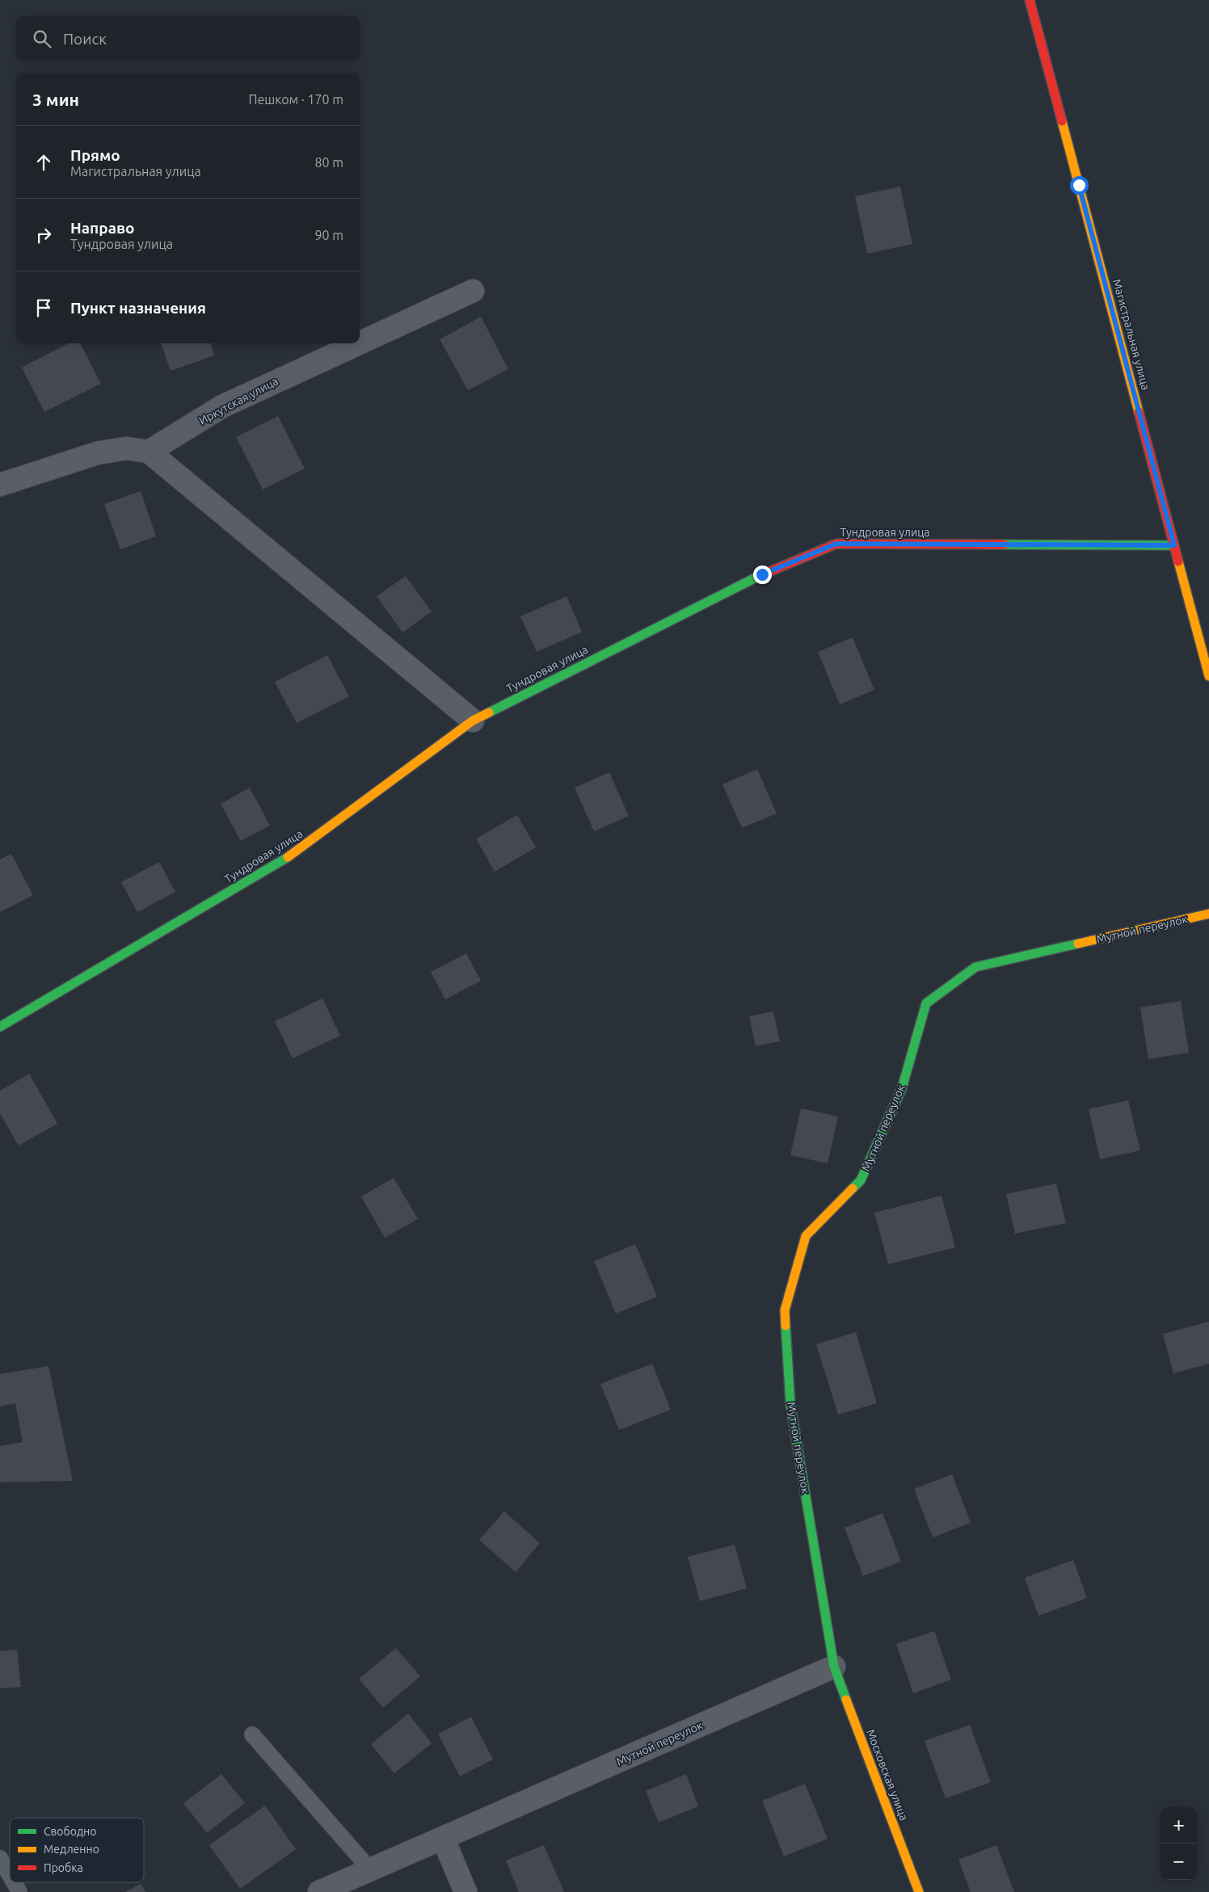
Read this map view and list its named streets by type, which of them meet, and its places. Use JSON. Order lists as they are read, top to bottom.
{
  "streets": {
    "street": [
      "Магистральная улица",
      "Иркутская улица",
      "Тундровая улица",
      "Мутной переулок",
      "Московская улица"
    ]
  },
  "crossings": [
    ["Магистральная улица", "Тундровая улица"],
    ["Мутной переулок", "Московская улица"]
  ],
  "legend": ["Свободно", "Медленно", "Пробка"],
  "page": {
    "search": "Поиск",
    "heading": ["3 мин", "Пешком · 170 m"],
    "list": [
      ["Прямо", "Магистральная улица", "80 m"],
      ["Направо", "Тундровая улица", "90 m"],
      "Пункт назначения"
    ],
    "map_buttons": ["+", "−"]
  }
}
